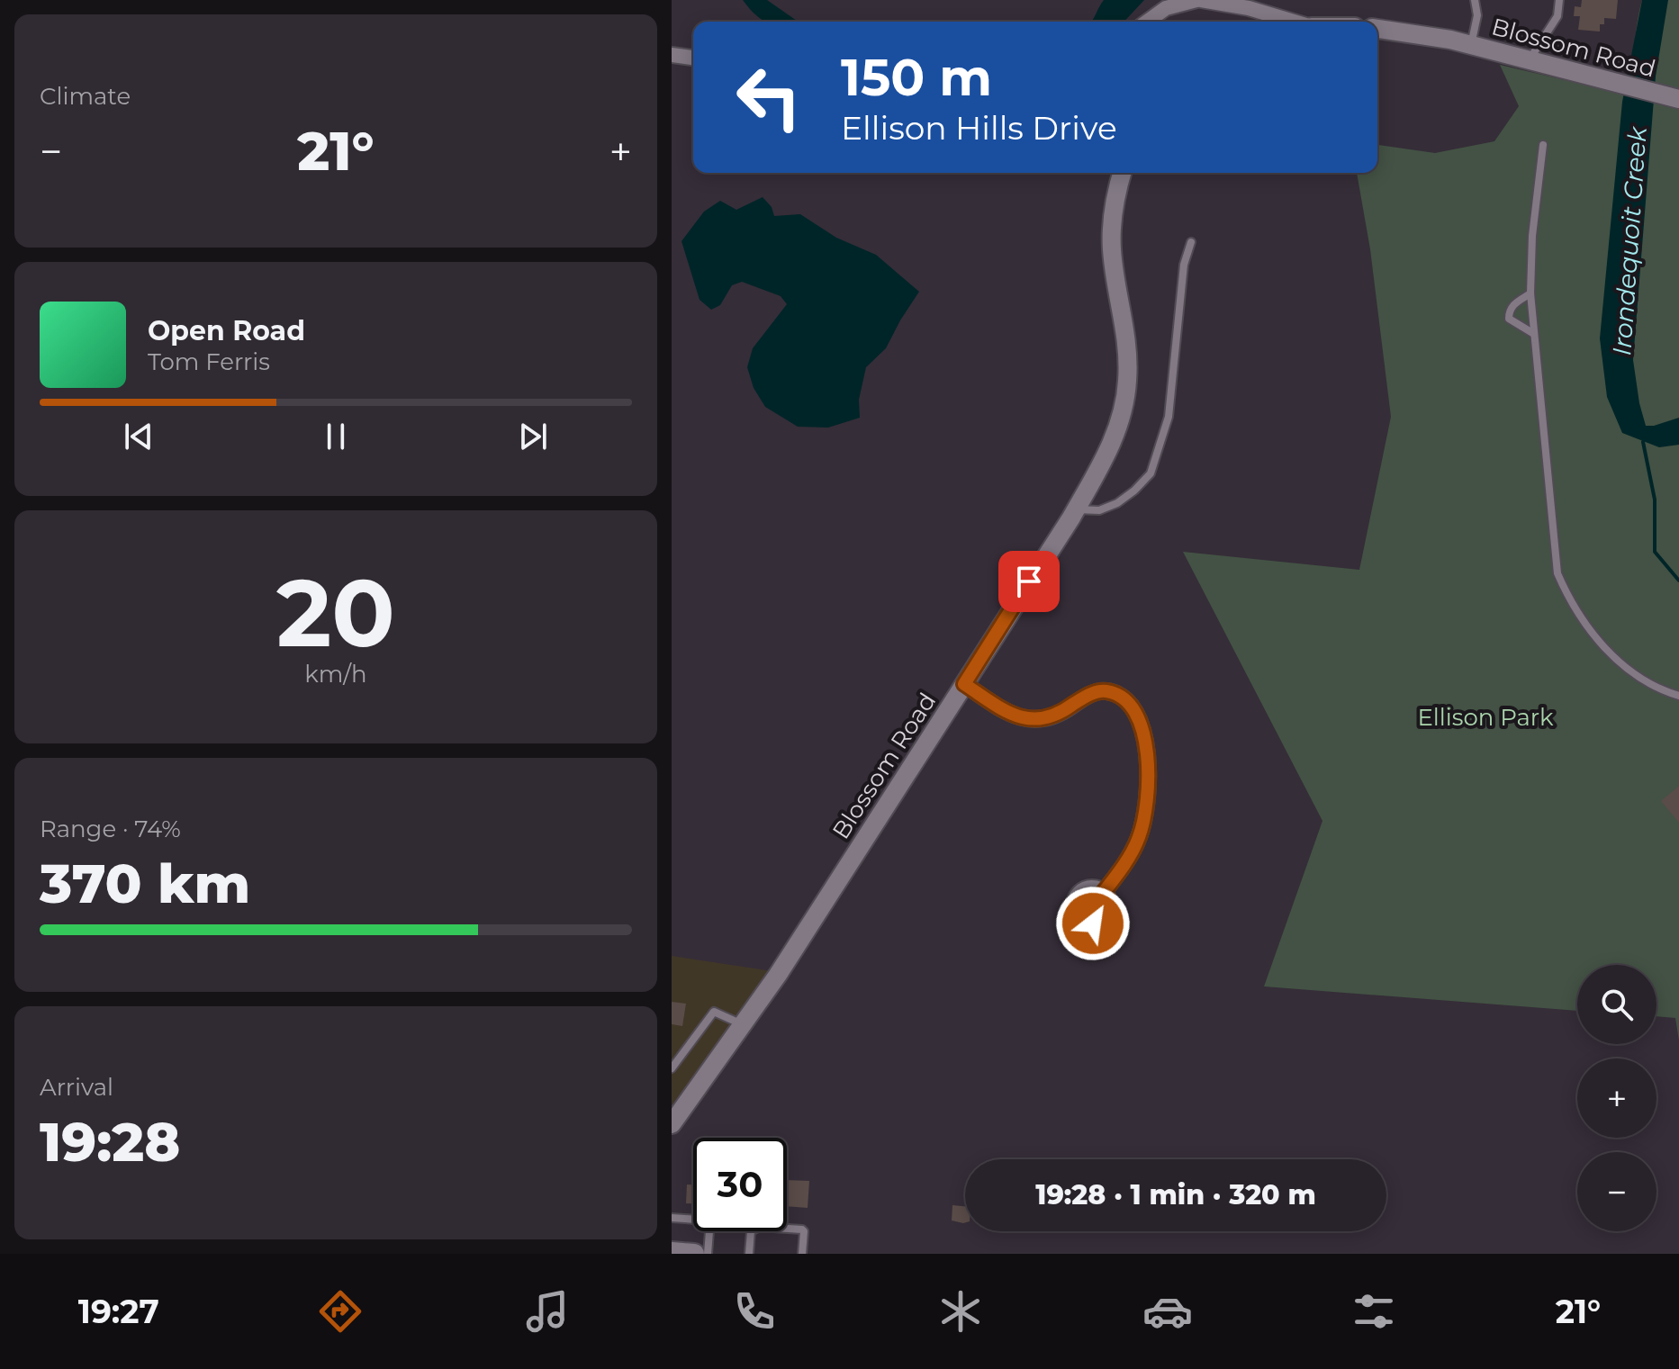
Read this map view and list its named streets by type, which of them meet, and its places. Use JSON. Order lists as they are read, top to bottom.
{
  "streets": {
    "street": ["Blossom Road"]
  },
  "water": ["Irondequoit Creek"],
  "parks": ["Ellison Park"],
  "page": {
    "tile": [
      "Climate",
      ["20", "km/h"],
      ["Range · 74%", "370 km"],
      ["Arrival", "19:28"]
    ],
    "turn": ["150 m", "Ellison Hills Drive"],
    "heat": ["−", "21°", "+"],
    "song": ["Open Road", "Tom Ferris"],
    "map_buttons": ["+", "−"],
    "limit": "30",
    "trip": "19:28 · 1 min · 320 m",
    "tabs": ["19:27", "21°"]
  }
}
